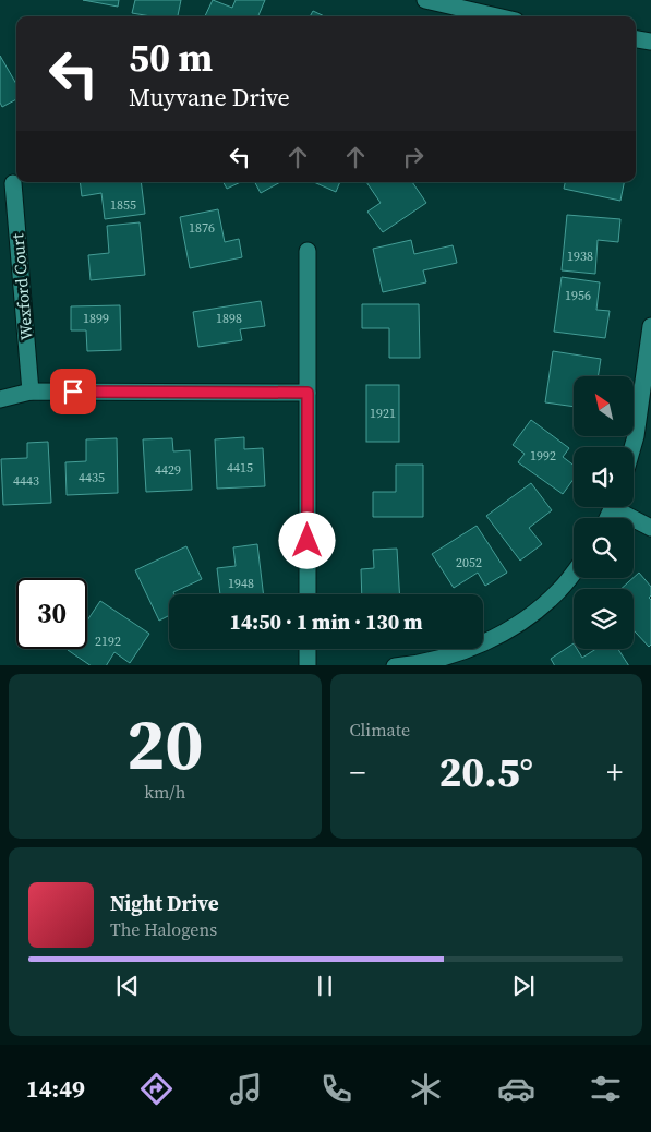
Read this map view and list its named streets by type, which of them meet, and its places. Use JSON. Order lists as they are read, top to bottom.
{
  "streets": {
    "street": ["Wexford Court"]
  },
  "house_numbers": [
    "1855",
    "1876",
    "1938",
    "1956",
    "1899",
    "1898",
    "1921",
    "1992",
    "4415",
    "4429",
    "4435",
    "4443",
    "2052",
    "1948",
    "2192"
  ],
  "north": "top left",
  "page": {
    "turn": ["50 m", "Muyvane Drive"],
    "limit": "30",
    "trip": "14:50 · 1 min · 130 m",
    "tile": [
      ["20", "km/h"],
      "Climate"
    ],
    "heat": ["−", "20.5°", "+"],
    "song": ["Night Drive", "The Halogens"],
    "tabs": "14:49"
  }
}
